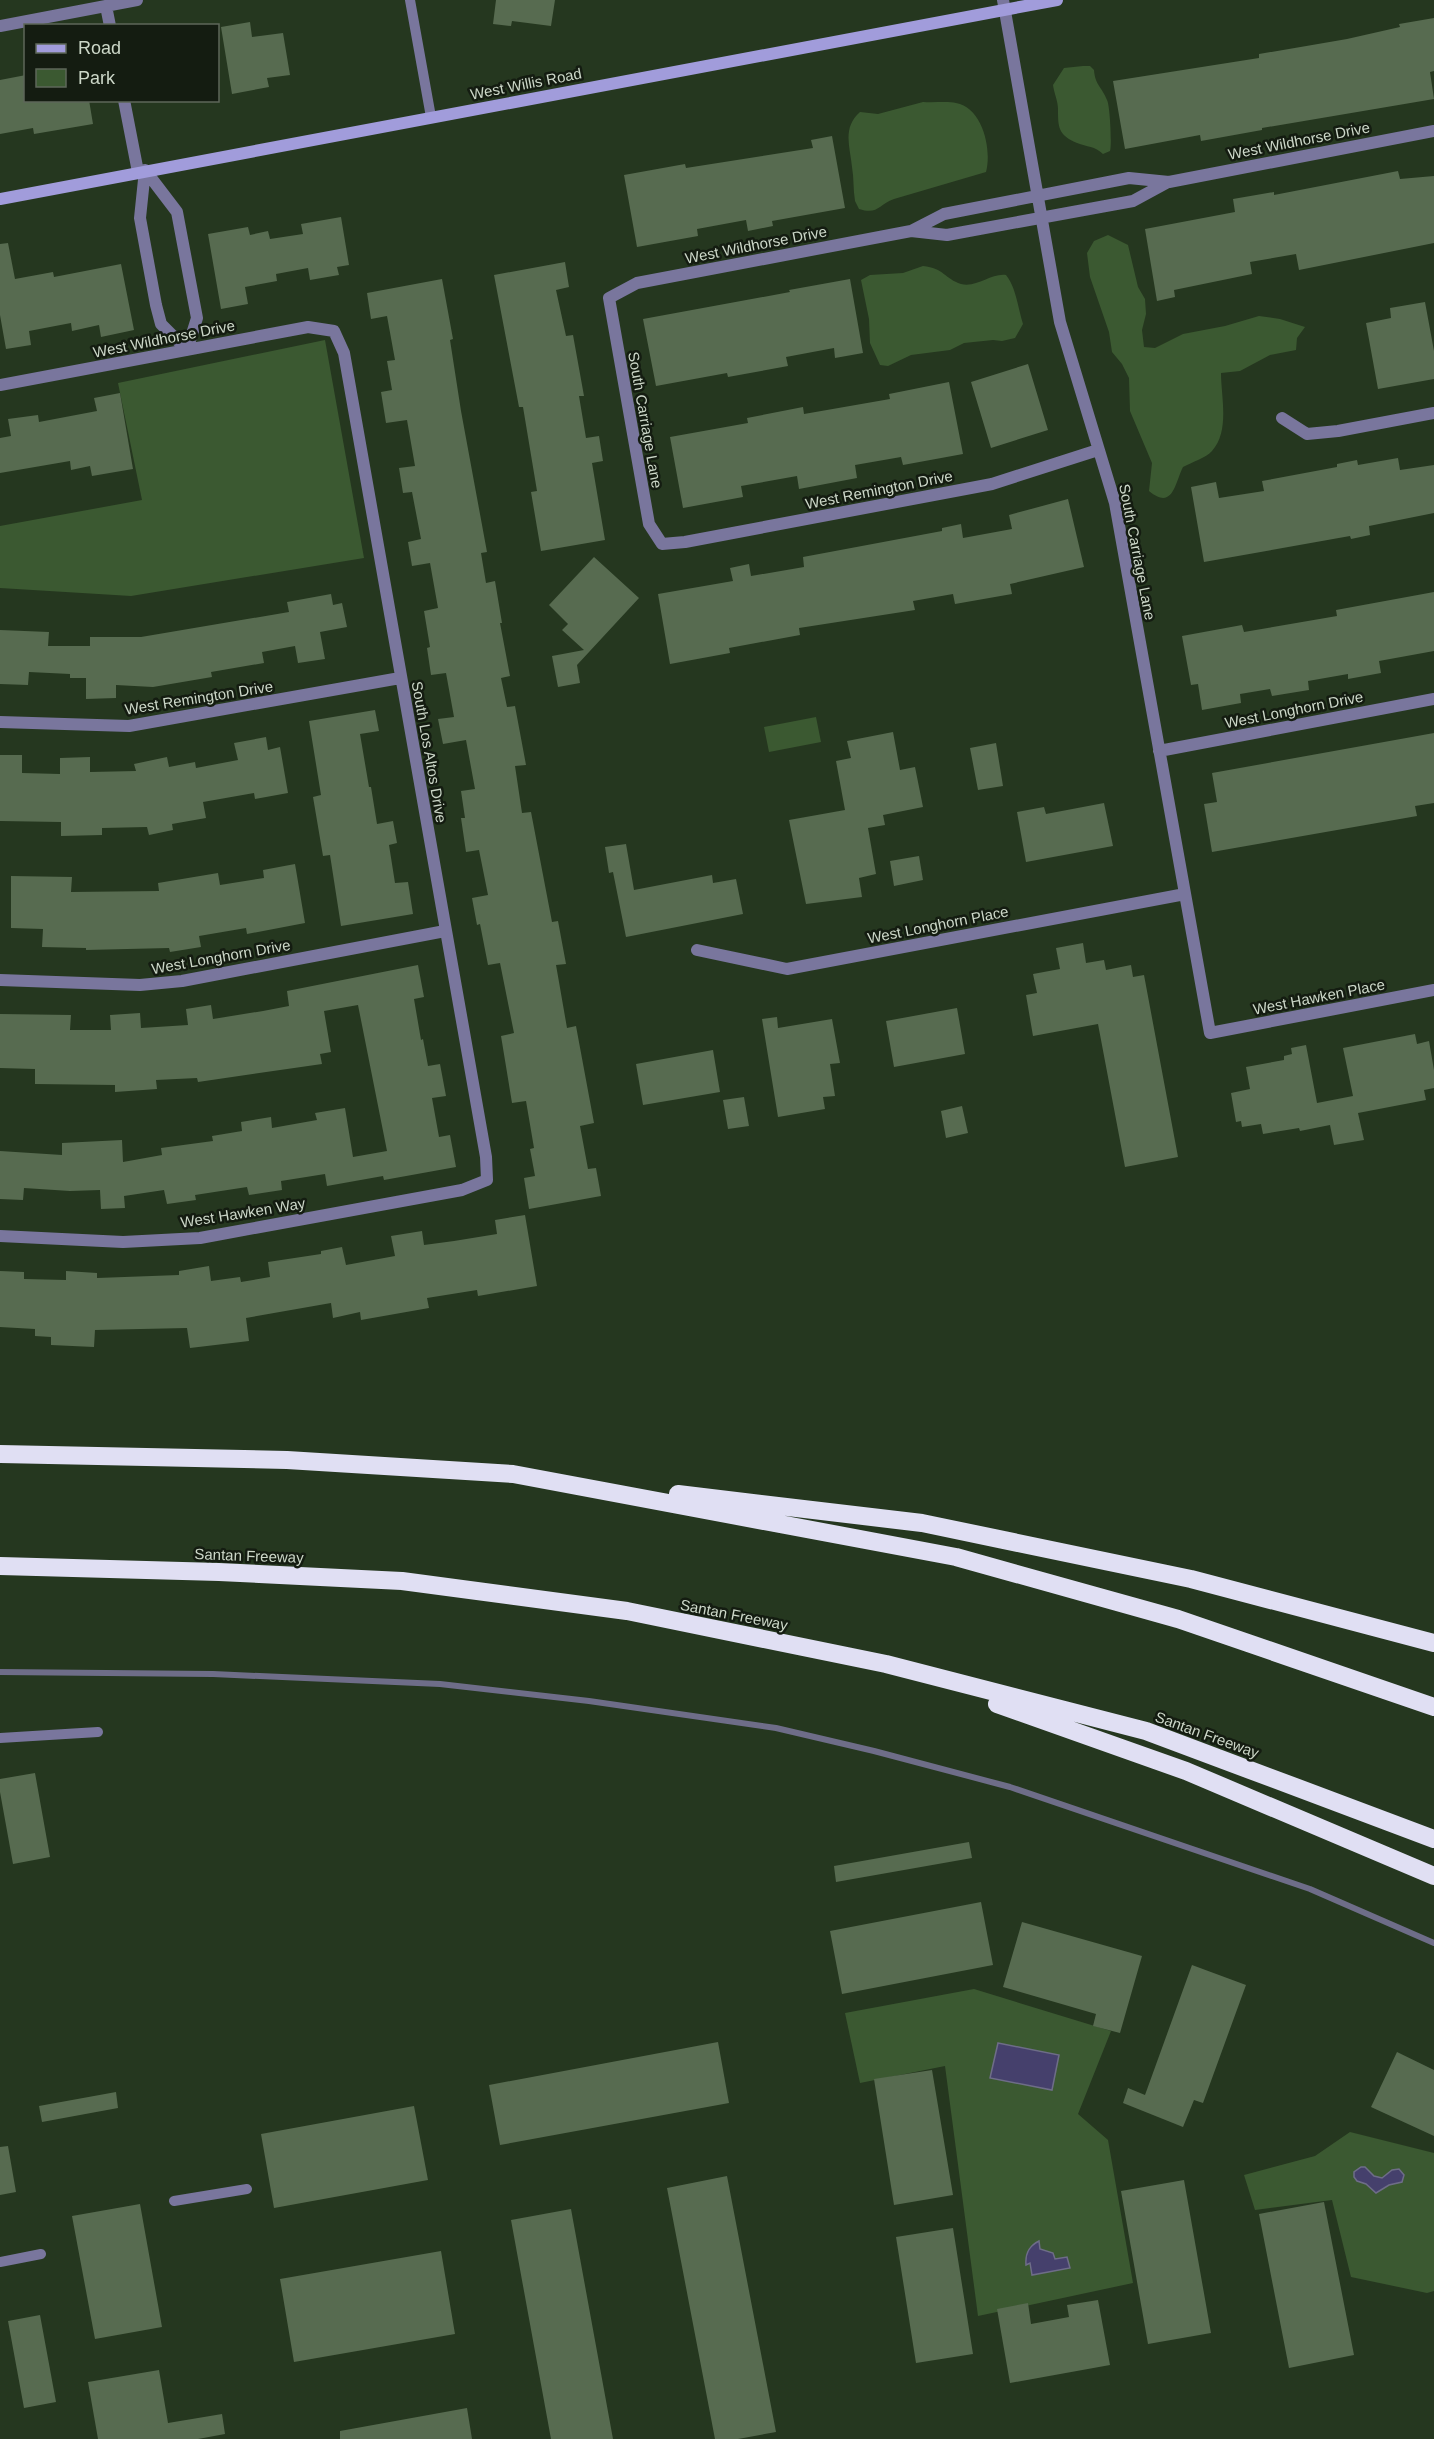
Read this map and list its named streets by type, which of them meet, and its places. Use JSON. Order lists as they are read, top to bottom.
{
  "streets": {
    "highway": ["Santan Freeway"],
    "street": [
      "West Willis Road",
      "West Wildhorse Drive",
      "South Carriage Lane",
      "West Remington Drive",
      "West Longhorn Drive",
      "South Los Altos Drive",
      "West Longhorn Place",
      "West Hawken Place",
      "West Hawken Way"
    ]
  },
  "crossings": [
    ["West Willis Road", "South Carriage Lane"],
    ["West Wildhorse Drive", "South Carriage Lane"],
    ["West Wildhorse Drive", "South Los Altos Drive"],
    ["South Carriage Lane", "West Remington Drive"],
    ["South Carriage Lane", "West Longhorn Drive"],
    ["South Carriage Lane", "West Longhorn Place"],
    ["South Carriage Lane", "West Hawken Place"],
    ["West Remington Drive", "South Los Altos Drive"],
    ["West Longhorn Drive", "South Los Altos Drive"],
    ["South Los Altos Drive", "West Hawken Way"]
  ],
  "legend": ["Road", "Park"]
}
